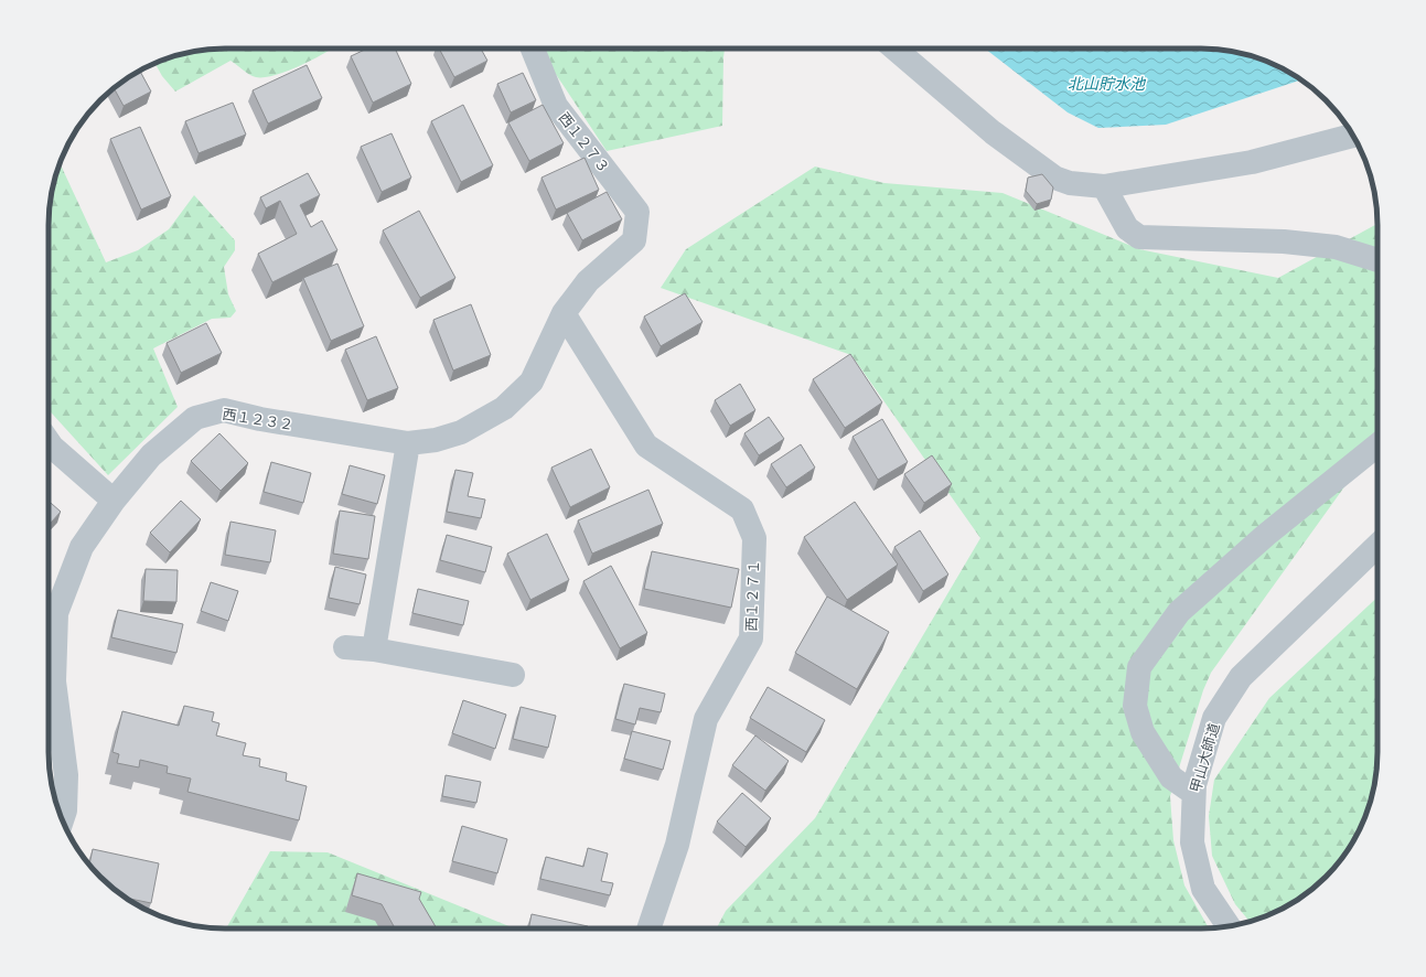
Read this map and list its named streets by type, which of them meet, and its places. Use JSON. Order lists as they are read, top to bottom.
{
  "streets": {
    "street": [
      "西１２７３",
      "西１２３２",
      "西１２７１",
      "甲山大師道"
    ]
  },
  "crossings": [
    ["西１２７３", "西１２３２"],
    ["西１２３２", "西１２７１"]
  ],
  "water": ["北山貯水池"]
}
